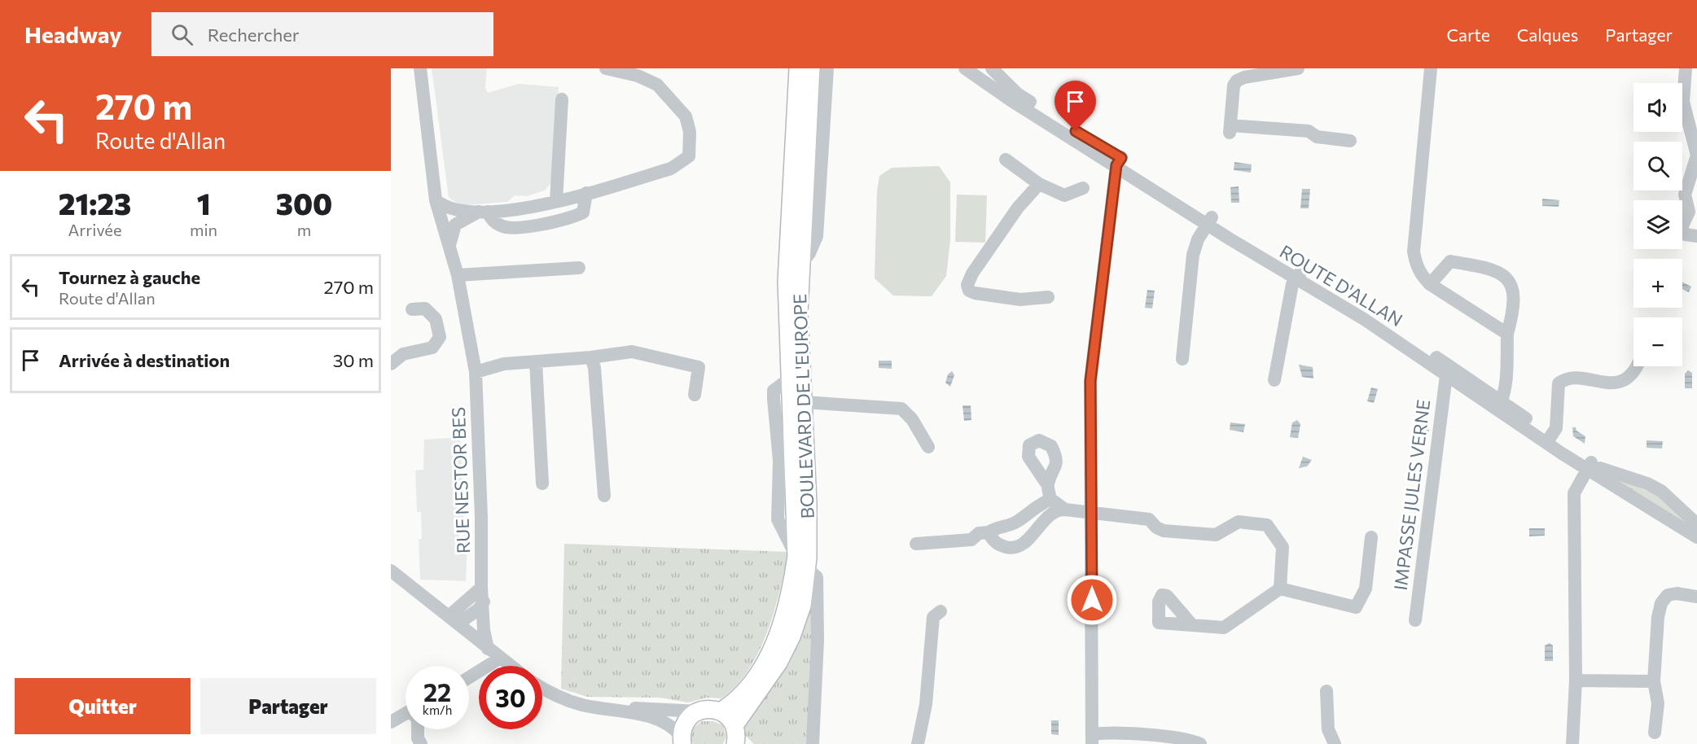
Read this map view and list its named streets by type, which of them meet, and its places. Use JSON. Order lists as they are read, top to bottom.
{
  "streets": {
    "main road": ["BOULEVARD DE L'EUROPE"],
    "street": ["ROUTE D'ALLAN", "RUE NESTOR BES", "IMPASSE JULES VERNE"]
  },
  "crossings": [
    ["ROUTE D'ALLAN", "IMPASSE JULES VERNE"]
  ],
  "page": {
    "header": "Headway",
    "search": "Rechercher",
    "nav": ["Carte", "Calques", "Partager"],
    "turn": ["270 m", "Route d'Allan"],
    "map_buttons": ["+", "−"],
    "eta": [
      "21:23",
      "Arrivée",
      "1",
      "min",
      "300",
      "m"
    ],
    "list": [
      {
        "name": "Tournez à gauche",
        "note": "Route d'Allan",
        "value": "270 m"
      },
      {
        "name": "Arrivée à destination",
        "value": "30 m"
      }
    ],
    "speed": "22 km/h",
    "limit": "30",
    "buttons": ["Quitter", "Partager"]
  }
}
